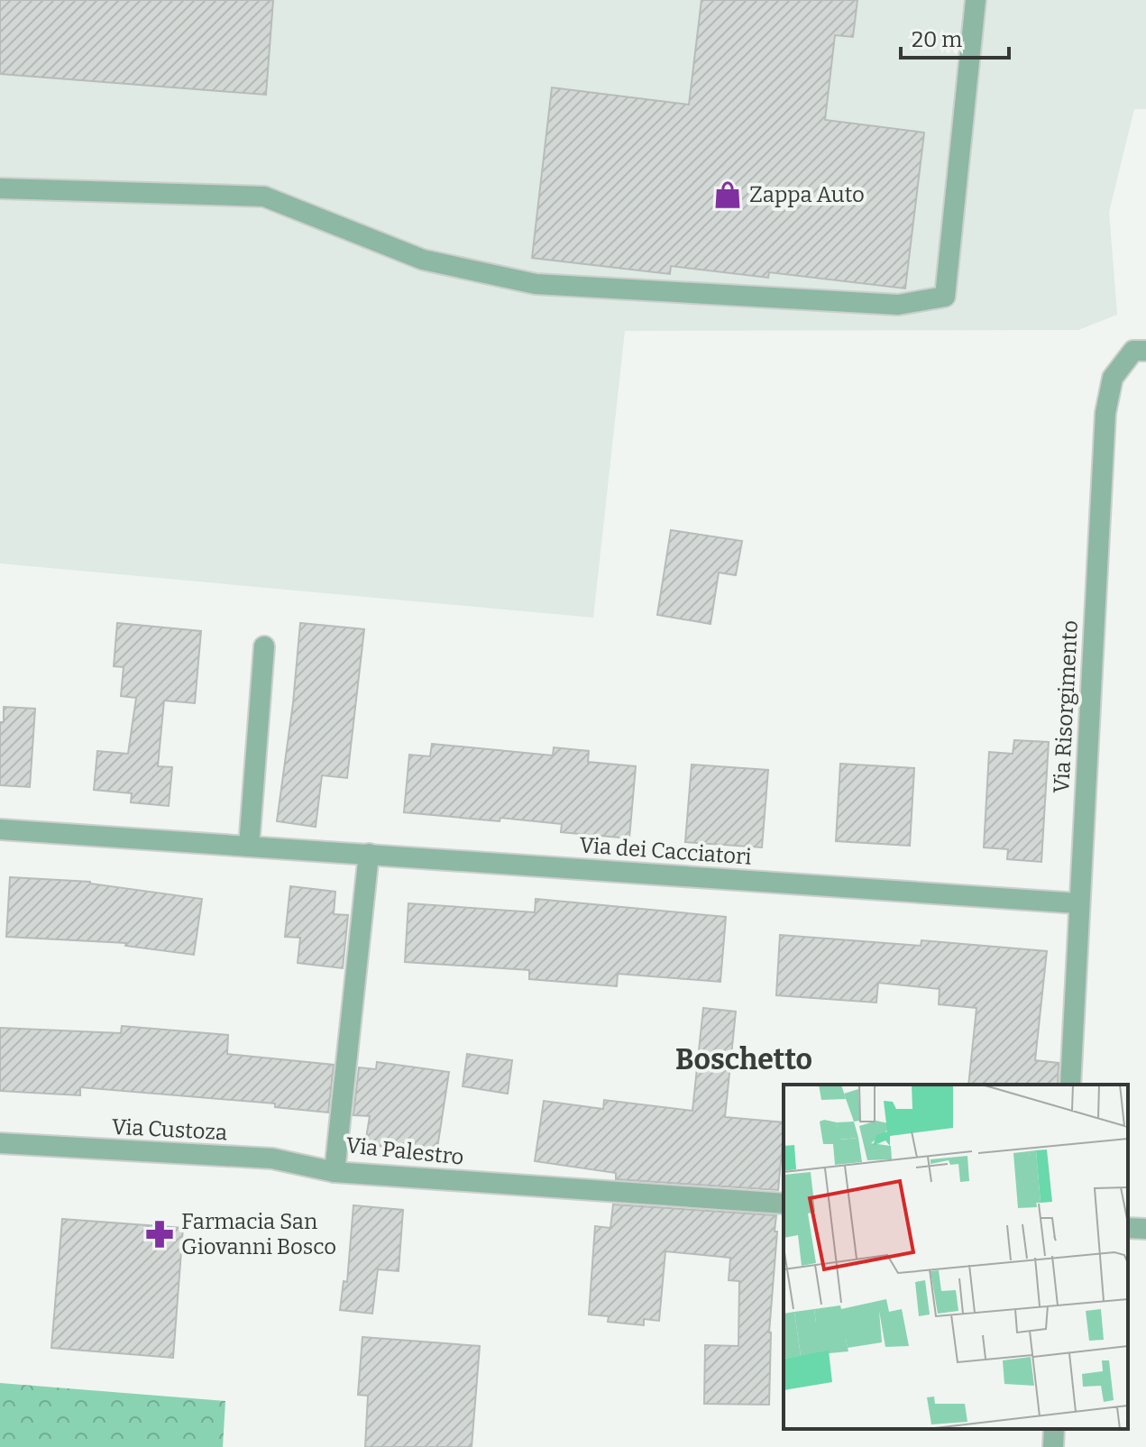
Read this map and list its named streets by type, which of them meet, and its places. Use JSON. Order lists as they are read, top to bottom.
{
  "streets": {
    "street": [
      "Via Risorgimento",
      "Via dei Cacciatori",
      "Via Custoza",
      "Via Palestro"
    ]
  },
  "crossings": [
    ["Via Risorgimento", "Via dei Cacciatori"],
    ["Via dei Cacciatori", "Via Palestro"],
    ["Via Custoza", "Via Palestro"]
  ],
  "districts": ["Boschetto"],
  "places": {
    "shop": ["Zappa Auto"],
    "pharmacy": ["Farmacia San Giovanni Bosco"]
  },
  "scale_bar": "20 m"
}
